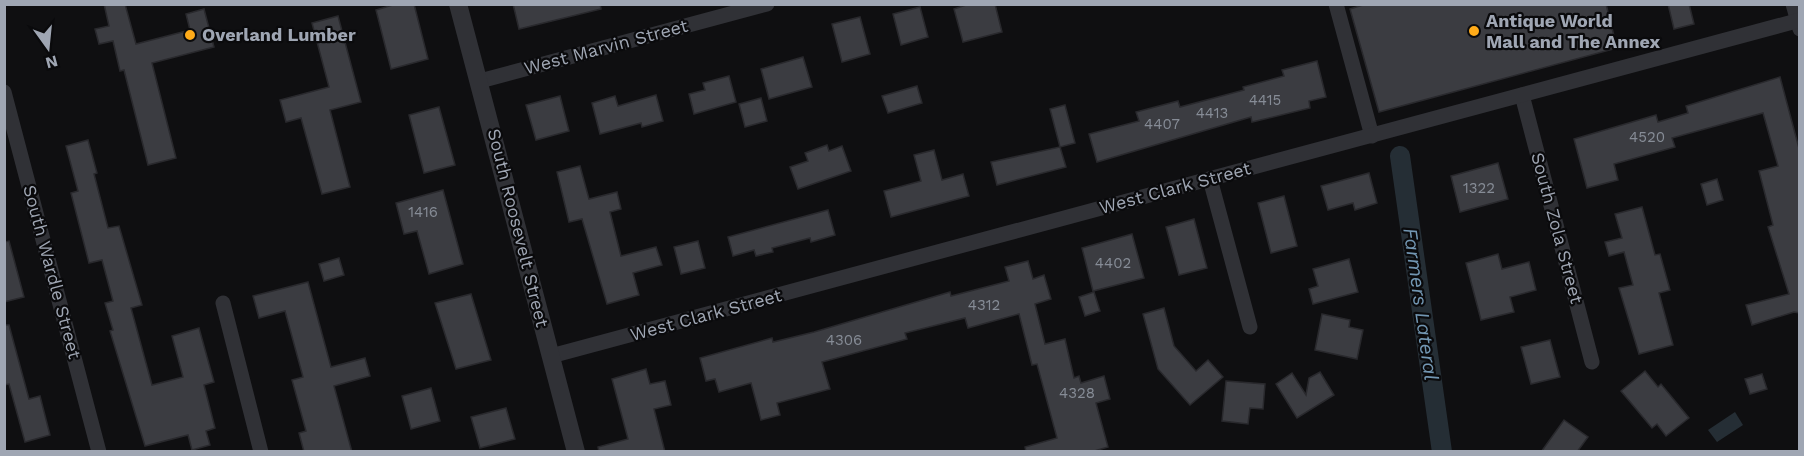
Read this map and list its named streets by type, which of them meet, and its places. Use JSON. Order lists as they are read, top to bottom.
{
  "streets": {
    "street": [
      "West Marvin Street",
      "West Clark Street",
      "South Roosevelt Street",
      "South Zola Street",
      "South Wardle Street"
    ]
  },
  "crossings": [
    ["West Marvin Street", "South Roosevelt Street"],
    ["West Clark Street", "South Roosevelt Street"],
    ["West Clark Street", "South Zola Street"]
  ],
  "water": ["Farmers Lateral"],
  "places": ["Antique World Mall and The Annex", "Overland Lumber"],
  "house_numbers": [
    "4415",
    "4413",
    "4407",
    "4520",
    "1322",
    "1416",
    "4402",
    "4312",
    "4306",
    "4328"
  ],
  "north": "bottom"
}
